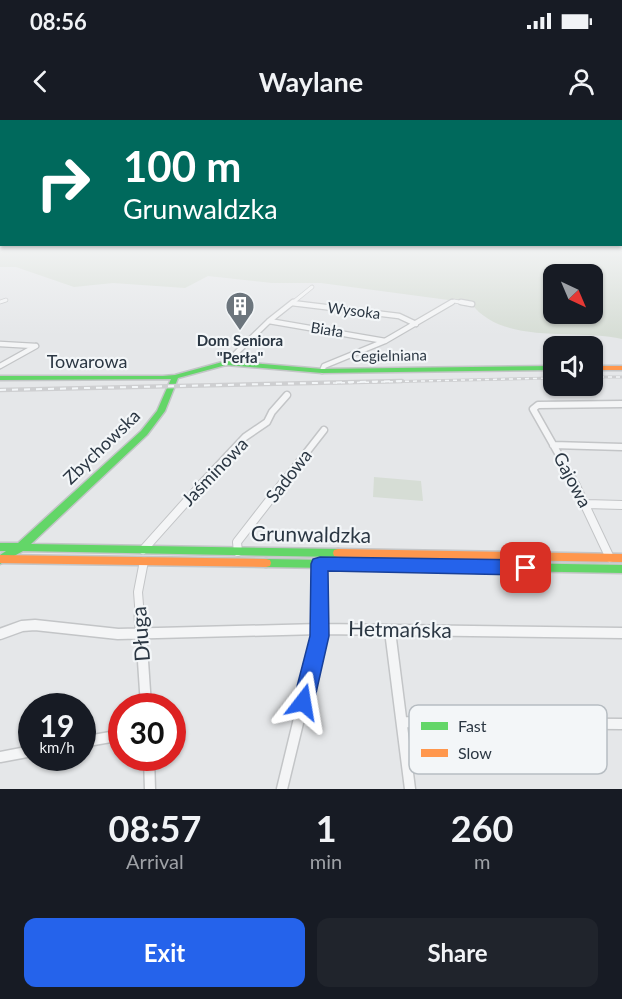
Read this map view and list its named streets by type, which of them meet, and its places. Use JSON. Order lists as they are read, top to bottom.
{
  "streets": {
    "street": [
      "Wysoka",
      "Biała",
      "Cegielniana",
      "Towarowa",
      "Zbychowska",
      "Jaśminowa",
      "Sadowa",
      "Gajowa",
      "Grunwaldzka",
      "Hetmańska",
      "Długa"
    ]
  },
  "crossings": [
    ["Towarowa", "Zbychowska"],
    ["Zbychowska", "Grunwaldzka"],
    ["Jaśminowa", "Grunwaldzka"],
    ["Sadowa", "Grunwaldzka"],
    ["Gajowa", "Grunwaldzka"],
    ["Grunwaldzka", "Długa"],
    ["Hetmańska", "Długa"]
  ],
  "places": {
    "building": ["Dom Seniora \"Perła\""]
  },
  "legend": ["Fast", "Slow"],
  "north": "bottom right",
  "page": {
    "status": "08:56",
    "header": "Waylane",
    "turn": ["100 m", "Grunwaldzka"],
    "speed": "19 km/h",
    "limit": "30",
    "eta": [
      "08:57",
      "Arrival",
      "1",
      "min",
      "260",
      "m"
    ],
    "buttons": ["Exit", "Share"]
  }
}
